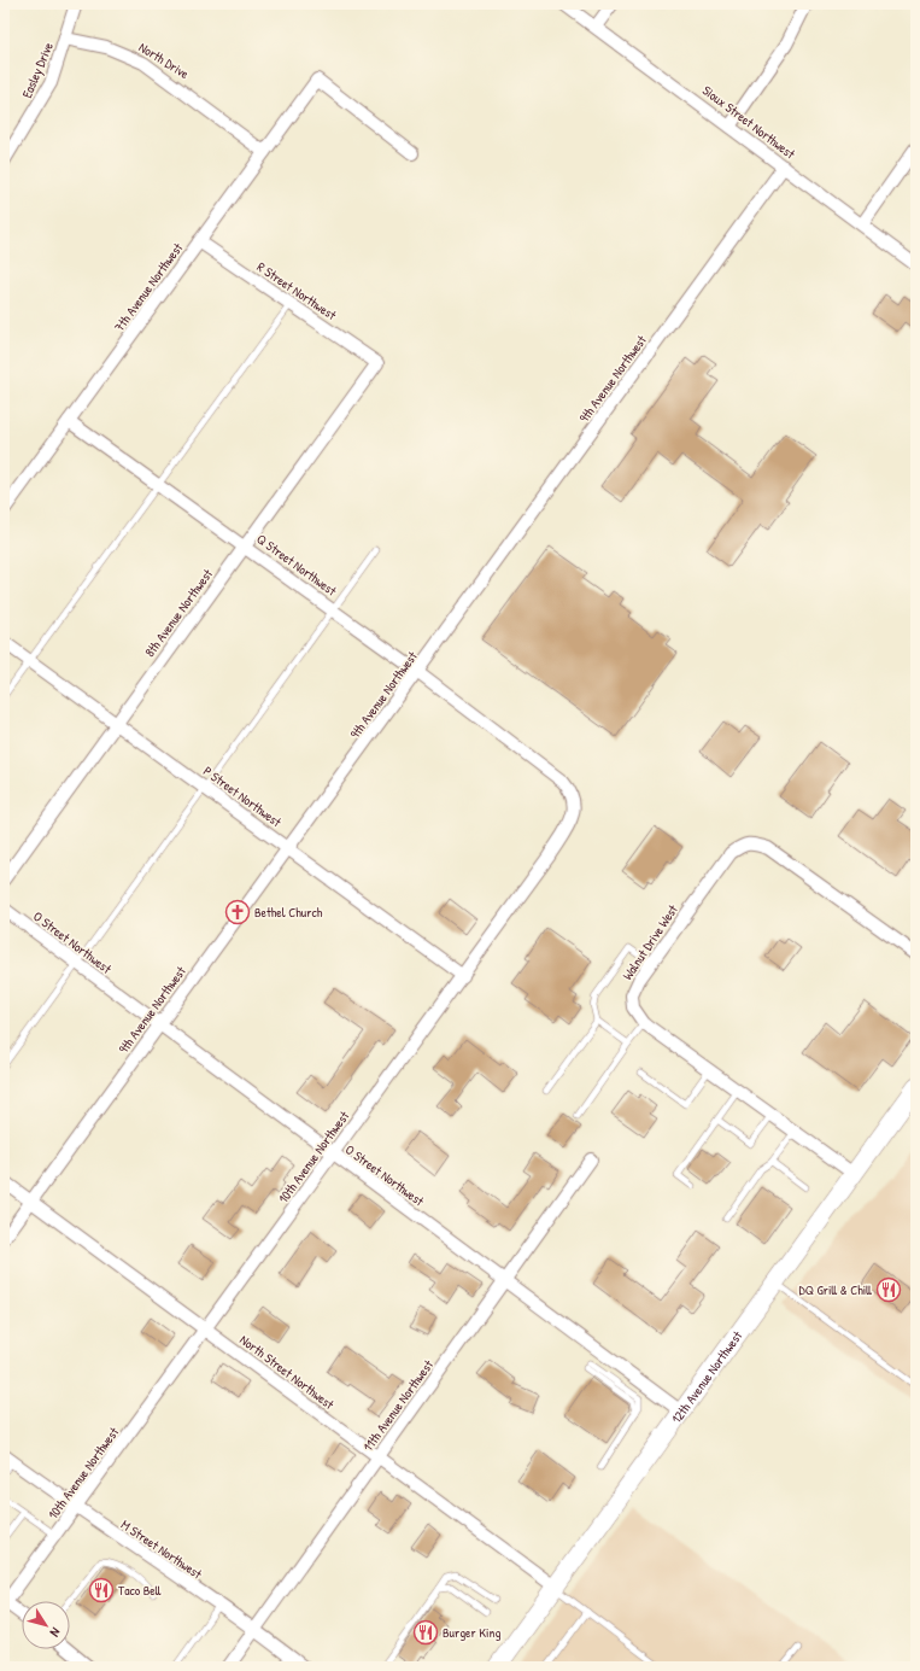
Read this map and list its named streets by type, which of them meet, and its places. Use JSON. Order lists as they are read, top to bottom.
{
  "streets": {
    "main road": ["12th Avenue Northwest"],
    "street": [
      "North Drive",
      "Easley Drive",
      "Sioux Street Northwest",
      "7th Avenue Northwest",
      "R Street Northwest",
      "9th Avenue Northwest",
      "Q Street Northwest",
      "8th Avenue Northwest",
      "P Street Northwest",
      "O Street Northwest",
      "Walnut Drive West",
      "10th Avenue Northwest",
      "North Street Northwest",
      "11th Avenue Northwest",
      "M Street Northwest"
    ]
  },
  "crossings": [
    ["North Drive", "Easley Drive"],
    ["North Drive", "7th Avenue Northwest"],
    ["Sioux Street Northwest", "9th Avenue Northwest"],
    ["7th Avenue Northwest", "R Street Northwest"],
    ["7th Avenue Northwest", "Q Street Northwest"],
    ["R Street Northwest", "8th Avenue Northwest"],
    ["9th Avenue Northwest", "Q Street Northwest"],
    ["9th Avenue Northwest", "P Street Northwest"],
    ["9th Avenue Northwest", "O Street Northwest"],
    ["9th Avenue Northwest", "North Street Northwest"],
    ["Q Street Northwest", "8th Avenue Northwest"],
    ["Q Street Northwest", "10th Avenue Northwest"],
    ["8th Avenue Northwest", "P Street Northwest"],
    ["P Street Northwest", "10th Avenue Northwest"],
    ["O Street Northwest", "10th Avenue Northwest"],
    ["O Street Northwest", "12th Avenue Northwest"],
    ["O Street Northwest", "11th Avenue Northwest"],
    ["Walnut Drive West", "12th Avenue Northwest"],
    ["10th Avenue Northwest", "North Street Northwest"],
    ["10th Avenue Northwest", "M Street Northwest"],
    ["North Street Northwest", "12th Avenue Northwest"],
    ["North Street Northwest", "11th Avenue Northwest"],
    ["11th Avenue Northwest", "M Street Northwest"]
  ],
  "places": {
    "church": ["Bethel Church"],
    "restaurant": ["DQ Grill & Chill", "Taco Bell", "Burger King"]
  },
  "north": "bottom right"
}
